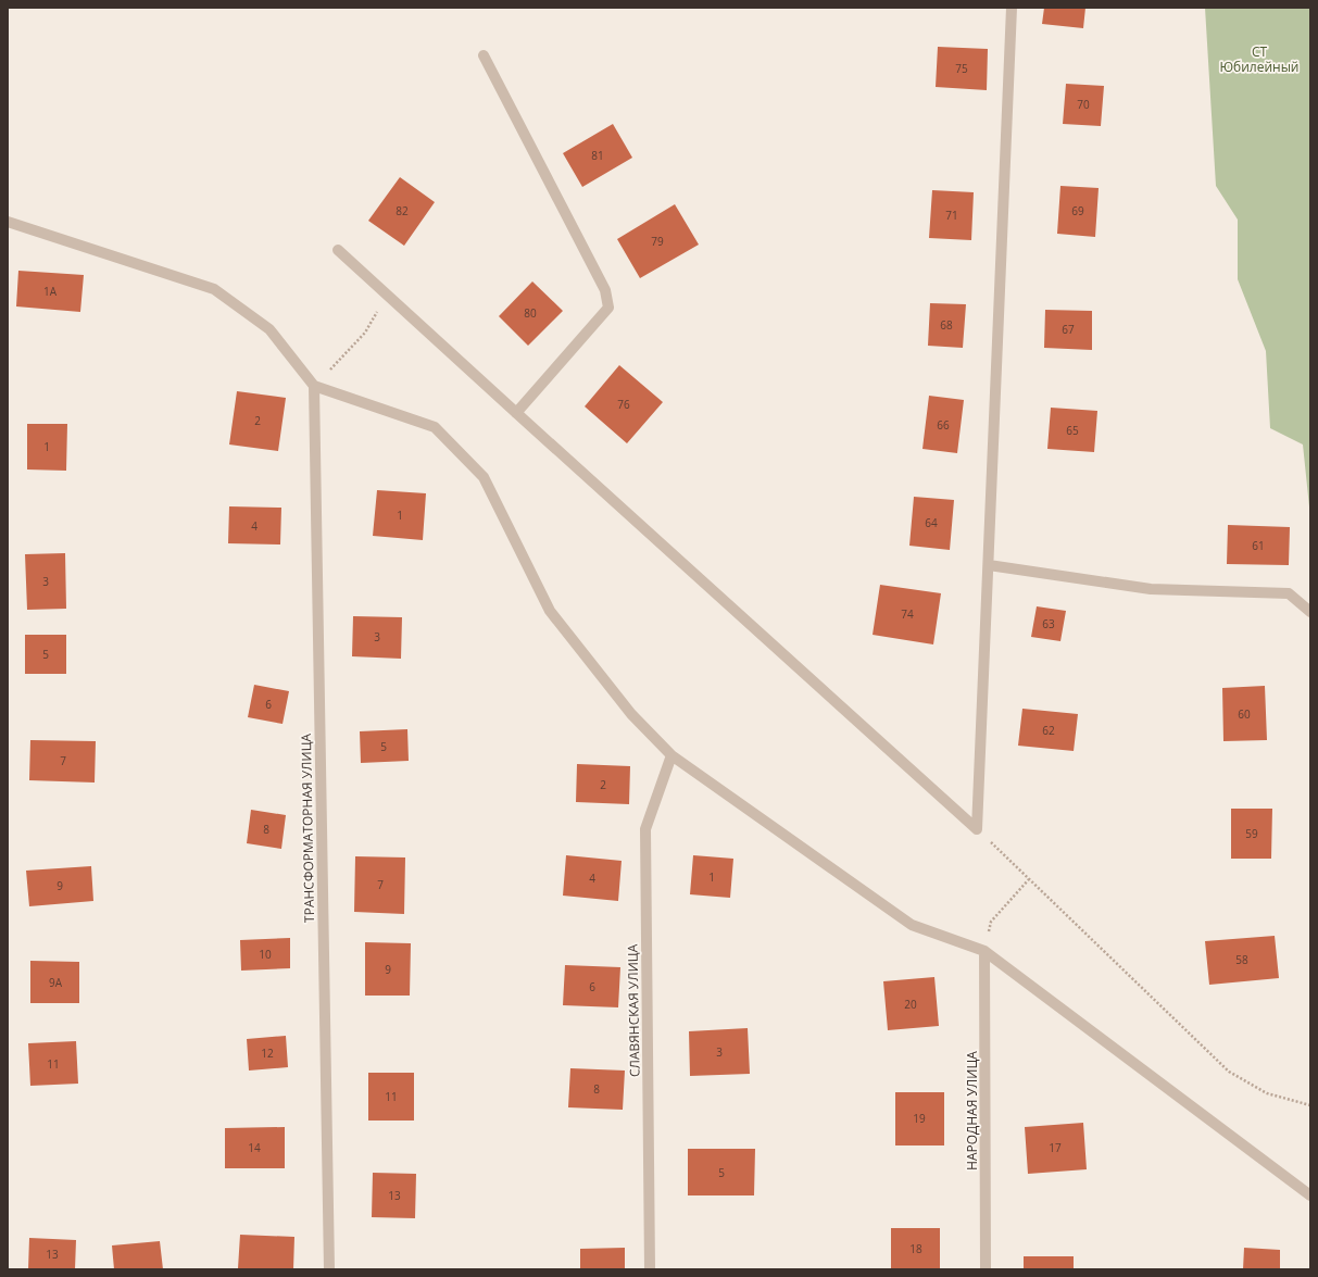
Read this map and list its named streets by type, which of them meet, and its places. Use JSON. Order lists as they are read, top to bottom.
{
  "streets": {
    "street": ["ТРАНСФОРМАТОРНАЯ УЛИЦА", "СЛАВЯНСКАЯ УЛИЦА", "НАРОДНАЯ УЛИЦА"]
  },
  "parks": ["СТ Юбилейный"],
  "house_numbers": [
    "75",
    "70",
    "81",
    "82",
    "69",
    "71",
    "79",
    "1А",
    "80",
    "68",
    "67",
    "76",
    "2",
    "66",
    "65",
    "1",
    "1",
    "64",
    "4",
    "61",
    "3",
    "74",
    "63",
    "3",
    "5",
    "6",
    "60",
    "62",
    "5",
    "7",
    "2",
    "8",
    "59",
    "1",
    "4",
    "7",
    "9",
    "10",
    "58",
    "9",
    "9А",
    "6",
    "20",
    "3",
    "12",
    "11",
    "8",
    "11",
    "19",
    "14",
    "17",
    "5",
    "13",
    "18",
    "13"
  ]
}
